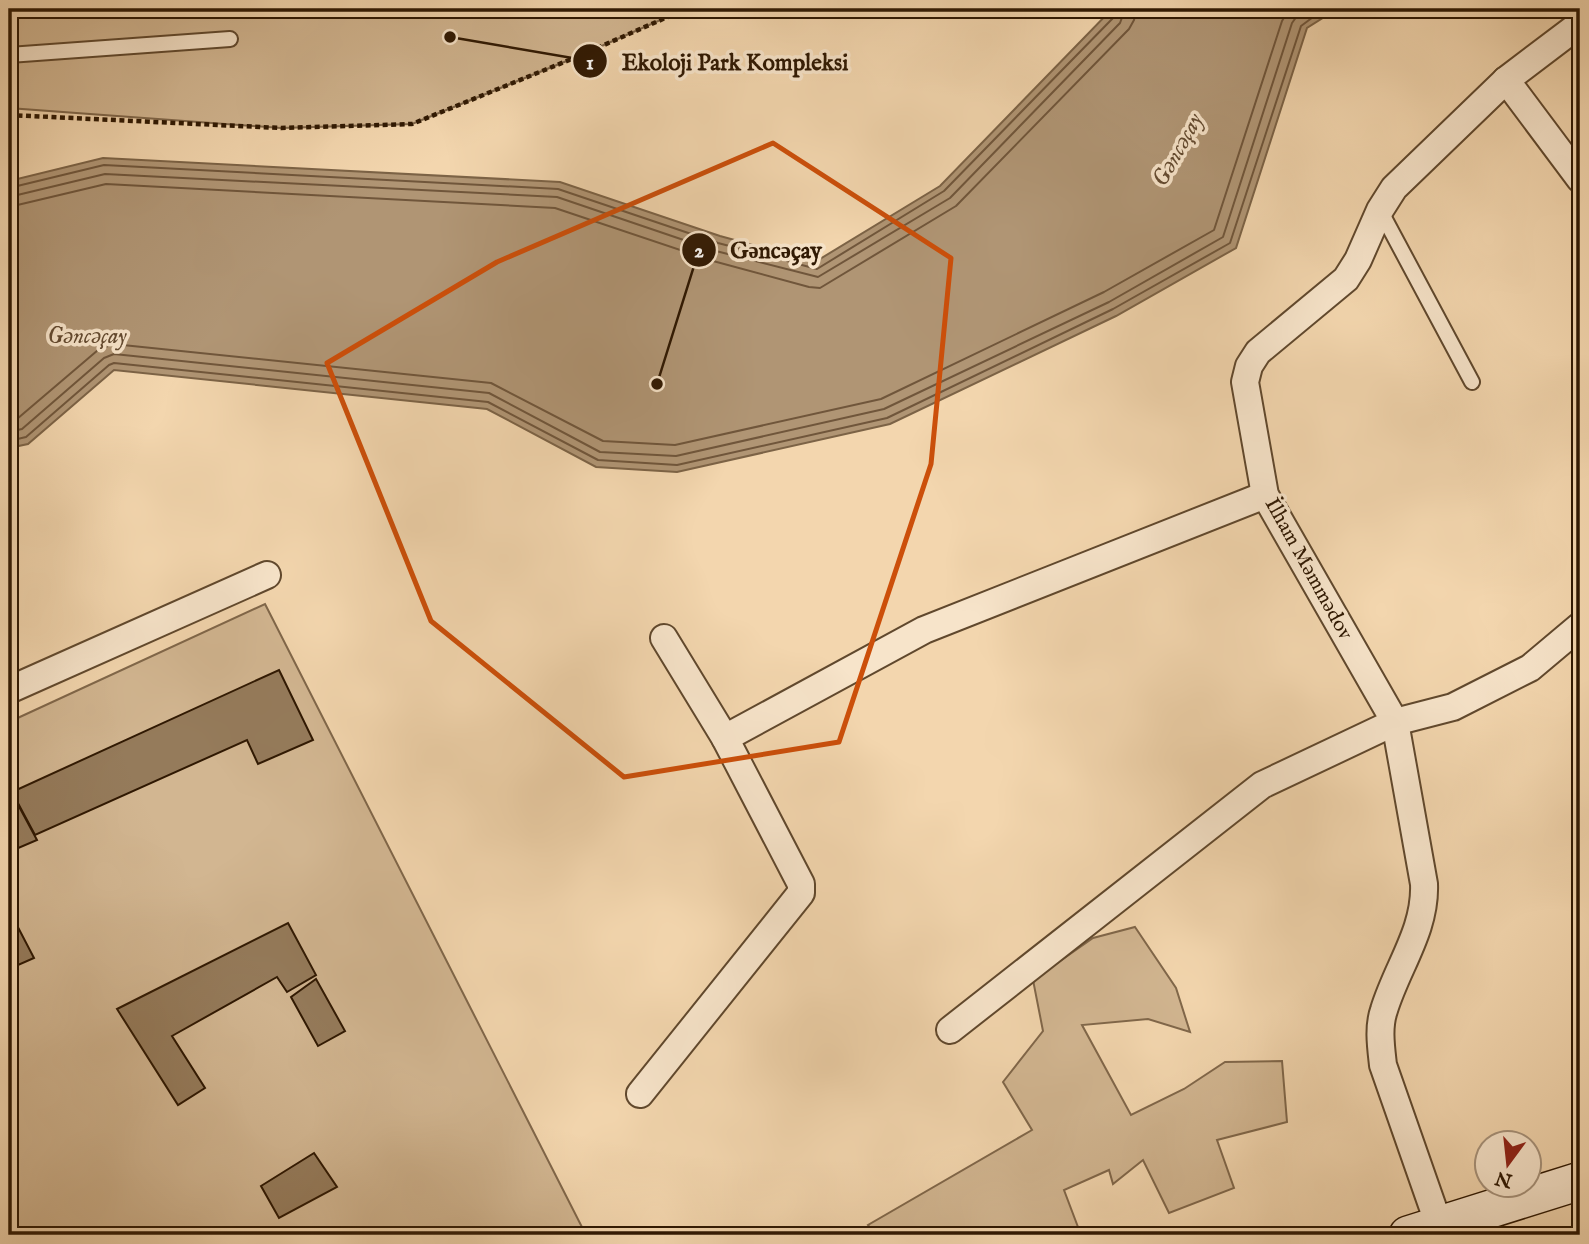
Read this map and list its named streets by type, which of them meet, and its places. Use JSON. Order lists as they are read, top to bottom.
{
  "streets": {
    "street": ["İlham Məmmədov"]
  },
  "water": ["Gəncəçay"],
  "places": ["Ekoloji Park Kompleksi", "Gəncəçay"],
  "north": "bottom"
}
